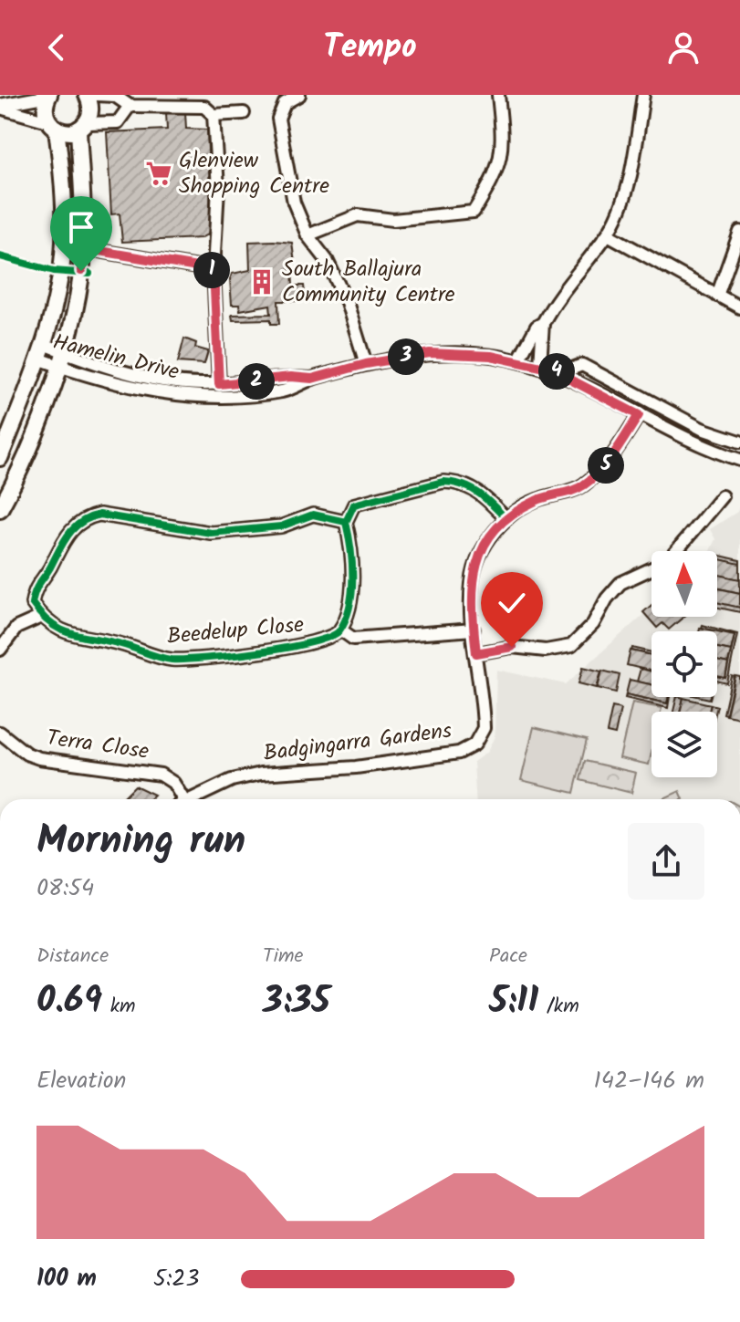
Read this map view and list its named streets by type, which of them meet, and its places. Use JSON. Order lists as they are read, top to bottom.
{
  "streets": {
    "street": [
      "Hamelin Drive",
      "Beedelup Close",
      "Badgingarra Gardens",
      "Terra Close"
    ]
  },
  "crossings": [
    ["Hamelin Drive", "Badgingarra Gardens"]
  ],
  "places": {
    "supermarket": ["Glenview Shopping Centre"],
    "building": ["South Ballajura Community Centre"]
  },
  "north": "top",
  "page": {
    "header": "Tempo",
    "pins": [
      "1",
      "3",
      "4",
      "2",
      "5"
    ],
    "heading": ["Morning run", "08:54"],
    "stats": [
      ["Distance", "0.69 km"],
      ["Time", "3:35"],
      ["Pace", "5:11 /km"]
    ],
    "chart": ["Elevation", "142–146 m"],
    "list": [
      {
        "name": "100 m",
        "note": "5:23"
      }
    ]
  }
}
